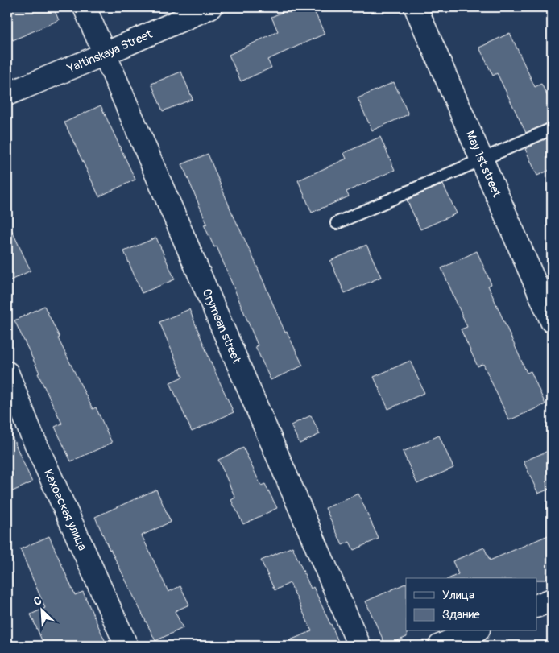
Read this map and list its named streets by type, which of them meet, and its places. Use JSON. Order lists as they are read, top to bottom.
{
  "streets": {
    "street": [
      "Yaltinskaya Street",
      "May 1st street",
      "Crymean street",
      "Каховская улица"
    ]
  },
  "crossings": [
    ["Yaltinskaya Street", "Crymean street"]
  ],
  "legend": ["Улица", "Здание"],
  "north": "top left"
}
